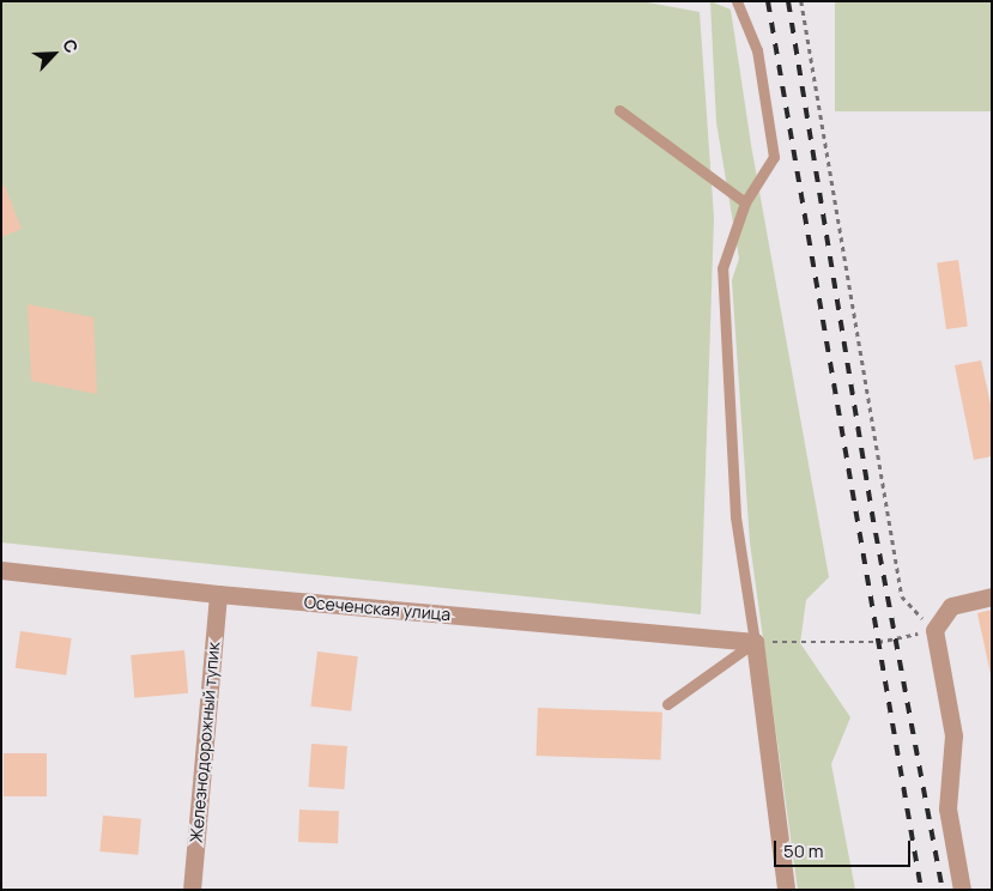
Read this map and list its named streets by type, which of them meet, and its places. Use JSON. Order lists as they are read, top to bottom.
{
  "streets": {
    "street": ["Осеченская улица", "Железнодорожный тупик"]
  },
  "crossings": [
    ["Осеченская улица", "Железнодорожный тупик"]
  ],
  "scale_bar": "50 m",
  "north": "top right"
}
